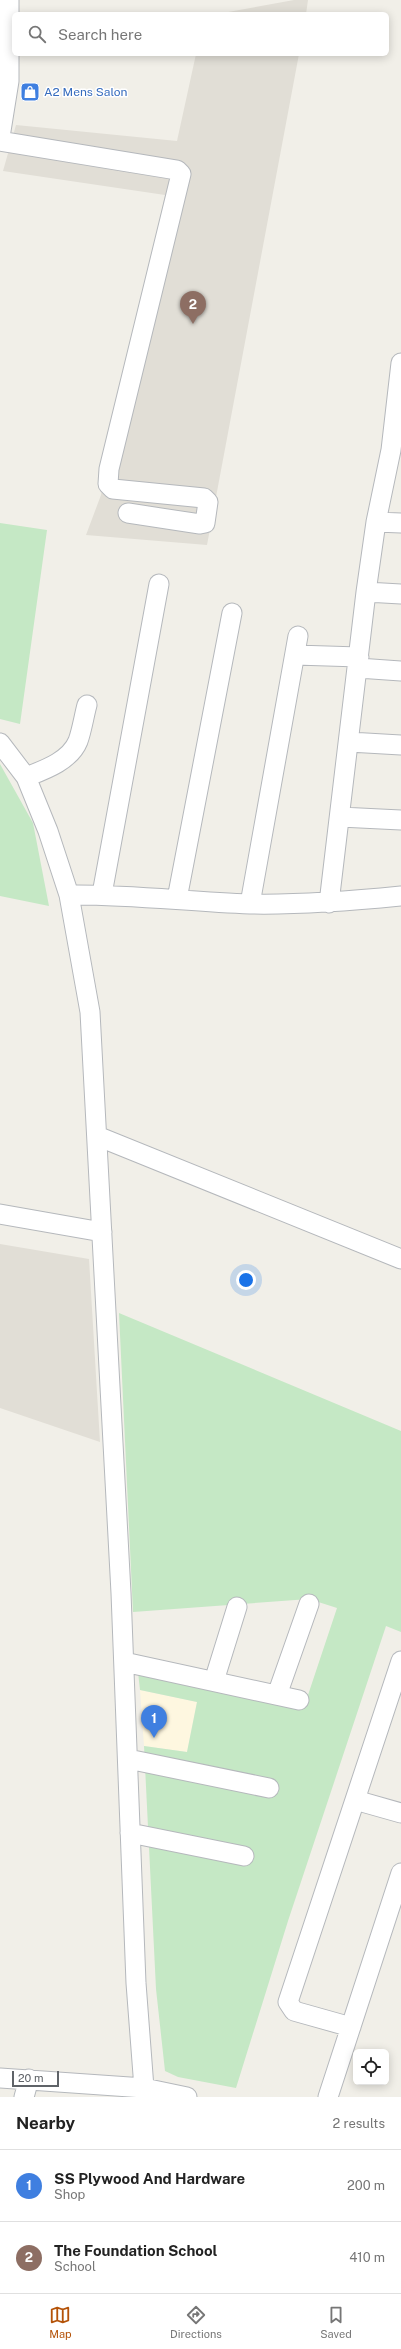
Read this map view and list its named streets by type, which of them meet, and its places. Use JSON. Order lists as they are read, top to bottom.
{
  "places": {
    "shop": ["A2 Mens Salon"]
  },
  "scale_bar": "20 m",
  "page": {
    "search": "Search here",
    "pins": ["2", "1"],
    "scale": "20 m",
    "heading": ["Nearby", "2 results"],
    "list": [
      {
        "mark": "1",
        "name": "SS Plywood And Hardware",
        "note": "Shop",
        "value": "200 m"
      },
      {
        "mark": "2",
        "name": "The Foundation School",
        "note": "School",
        "value": "410 m"
      }
    ],
    "nav": ["Map", "Directions", "Saved"]
  }
}
